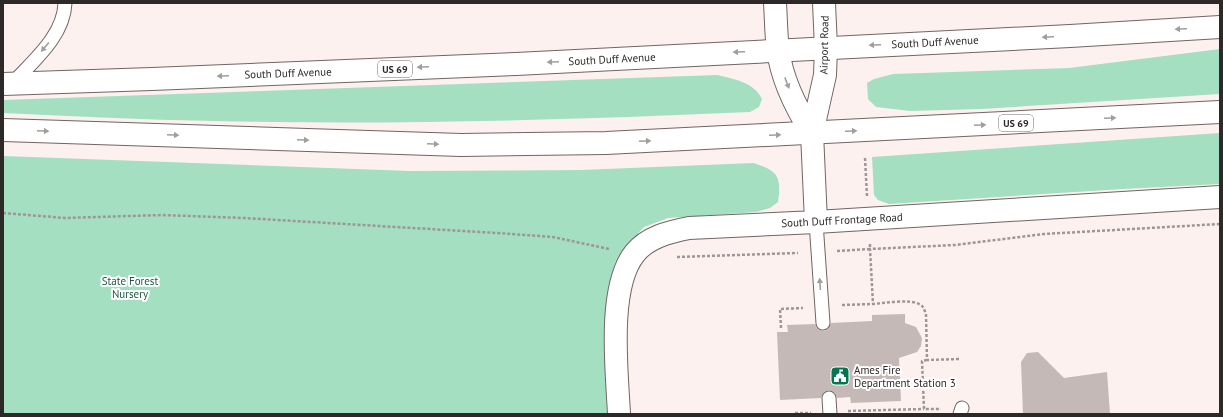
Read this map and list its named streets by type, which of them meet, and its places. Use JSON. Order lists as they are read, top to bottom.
{
  "streets": {
    "main road": [
      "South Duff Avenue",
      "Airport Road",
      "US 69",
      "South Duff Frontage Road"
    ]
  },
  "crossings": [
    ["South Duff Avenue", "Airport Road"],
    ["Airport Road", "US 69"],
    ["Airport Road", "South Duff Frontage Road"]
  ],
  "parks": ["State Forest Nursery"],
  "places": {
    "public building": ["Ames Fire Department Station 3"]
  }
}
